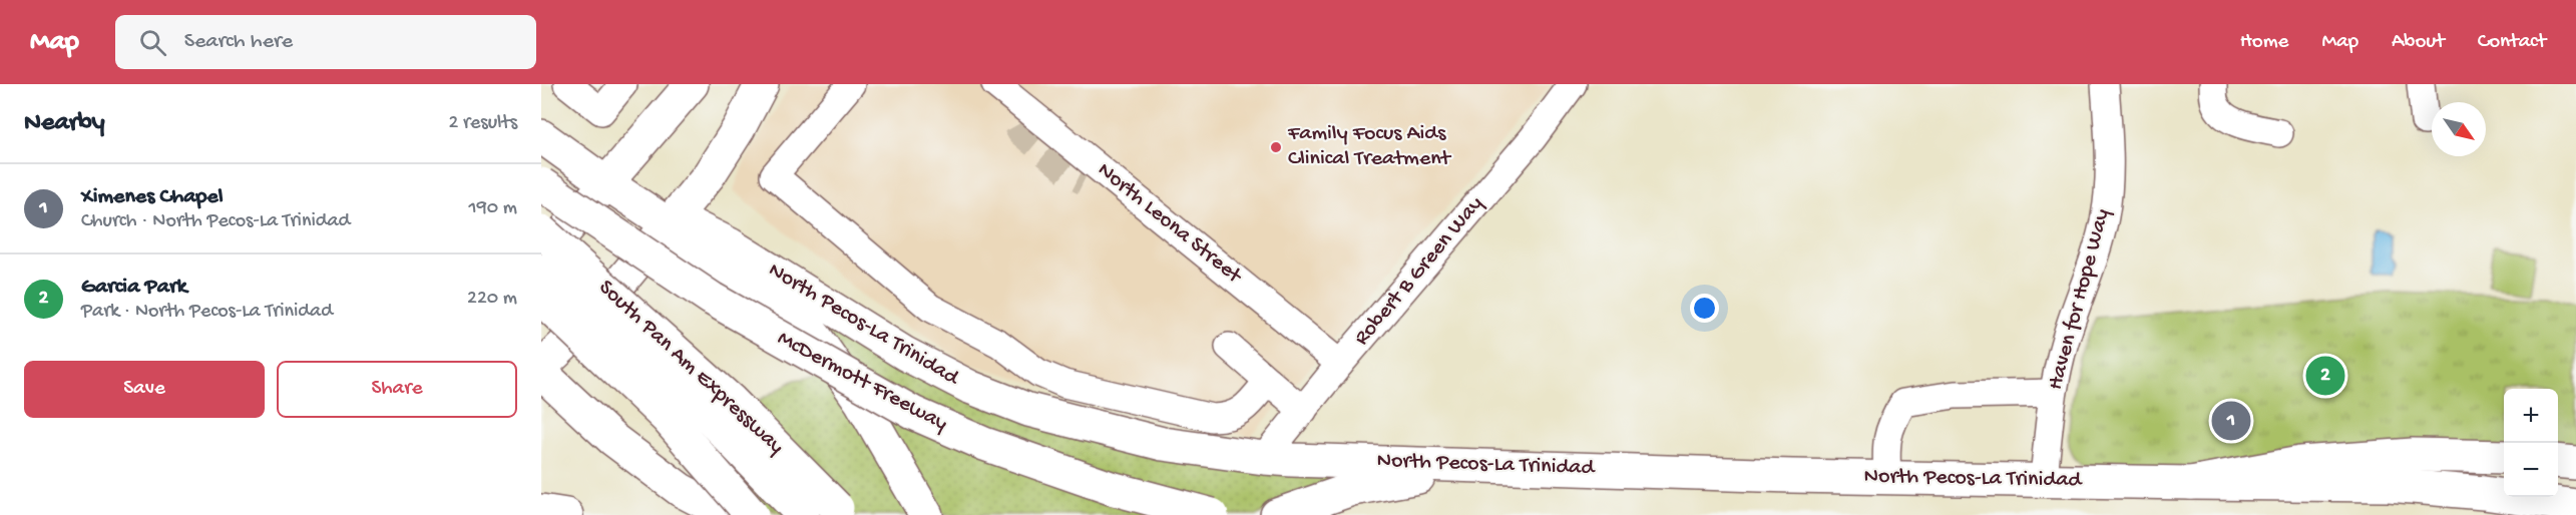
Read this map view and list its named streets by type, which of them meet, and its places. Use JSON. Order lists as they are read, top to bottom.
{
  "streets": {
    "main road": ["North Pecos-La Trinidad", "South Pan Am Expressway", "McDermott Freeway"],
    "street": ["North Leona Street", "Robert B Green Way", "Haven for Hope Way"]
  },
  "crossings": [
    ["North Leona Street", "Robert B Green Way"],
    ["Robert B Green Way", "North Pecos-La Trinidad"],
    ["Haven for Hope Way", "North Pecos-La Trinidad"]
  ],
  "places": ["Family Focus Aids Clinical Treatment"],
  "north": "bottom right",
  "page": {
    "header": "Map",
    "search": "Search here",
    "nav": [
      "Home",
      "Map",
      "About",
      "Contact"
    ],
    "heading": ["Nearby", "2 results"],
    "list": [
      {
        "mark": "1",
        "name": "Ximenes Chapel",
        "note": "Church · North Pecos-La Trinidad",
        "value": "190 m"
      },
      {
        "mark": "2",
        "name": "Garcia Park",
        "note": "Park · North Pecos-La Trinidad",
        "value": "220 m"
      }
    ],
    "buttons": ["Save", "Share"],
    "pins": ["2", "1"],
    "map_buttons": ["+", "−"]
  }
}
